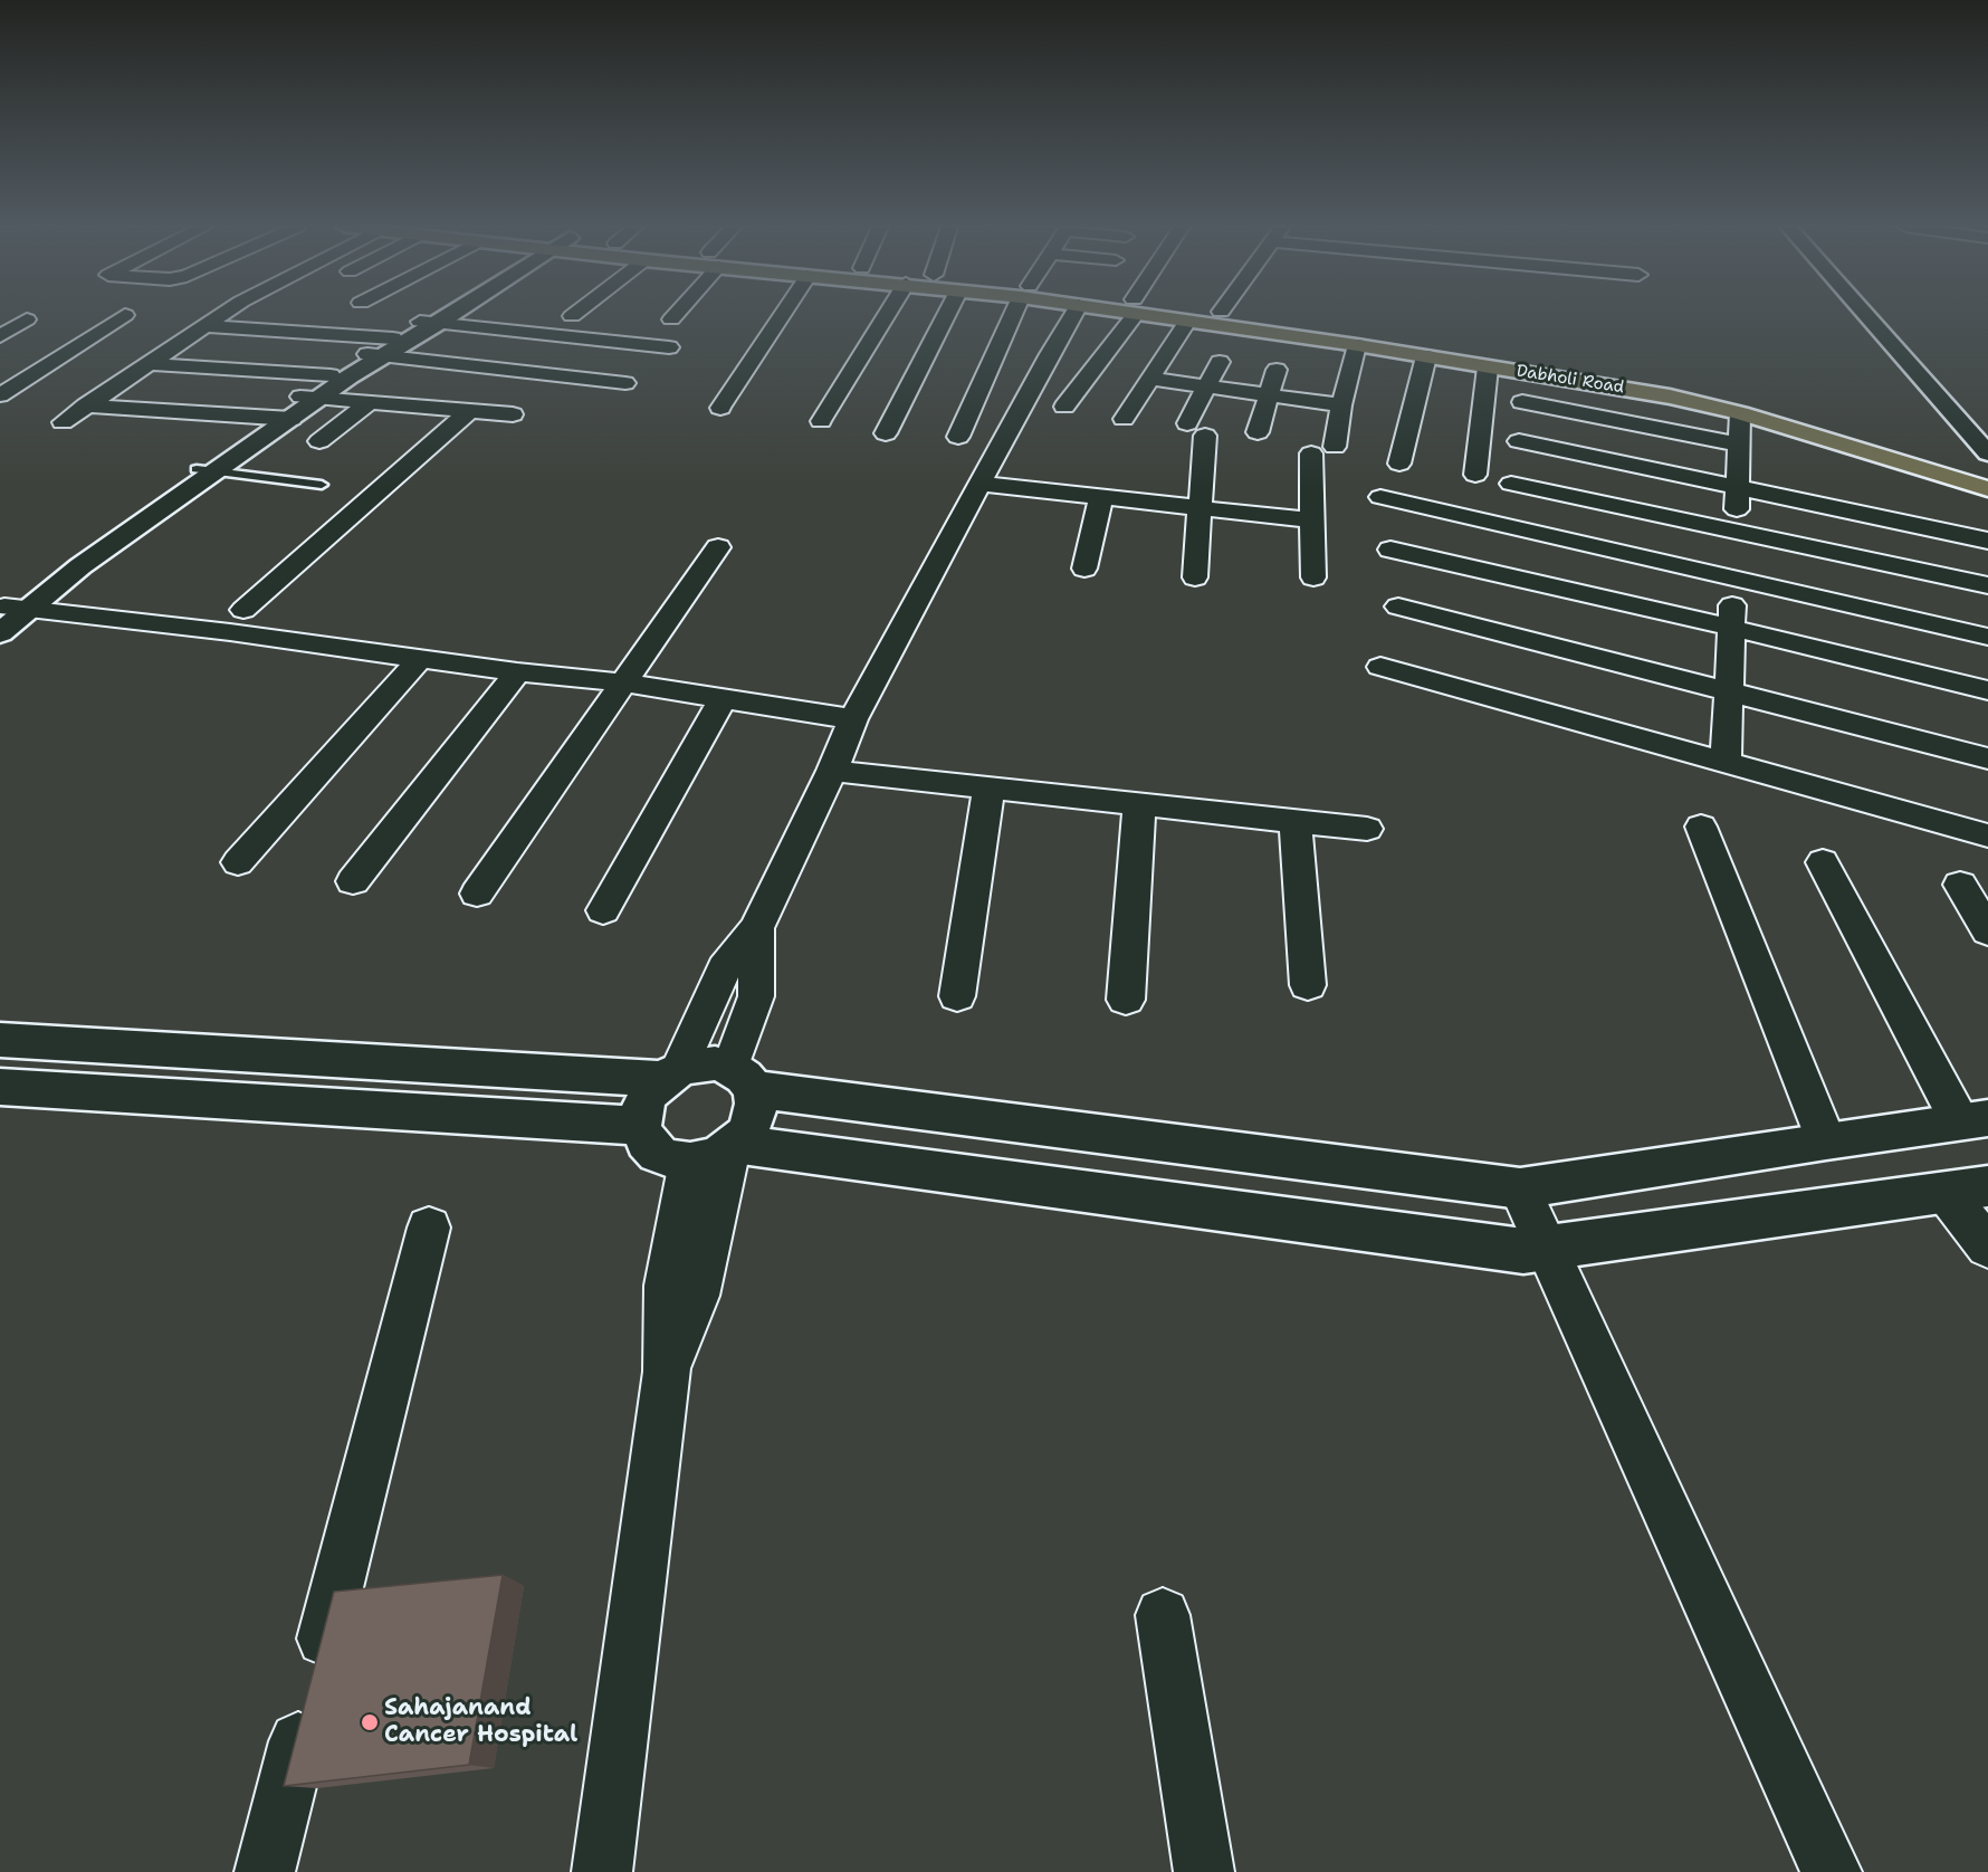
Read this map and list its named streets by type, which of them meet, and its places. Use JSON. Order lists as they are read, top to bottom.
{
  "streets": {
    "main road": ["Dabholi Road"]
  },
  "places": ["Sahajanand Cancer Hospital"]
}
